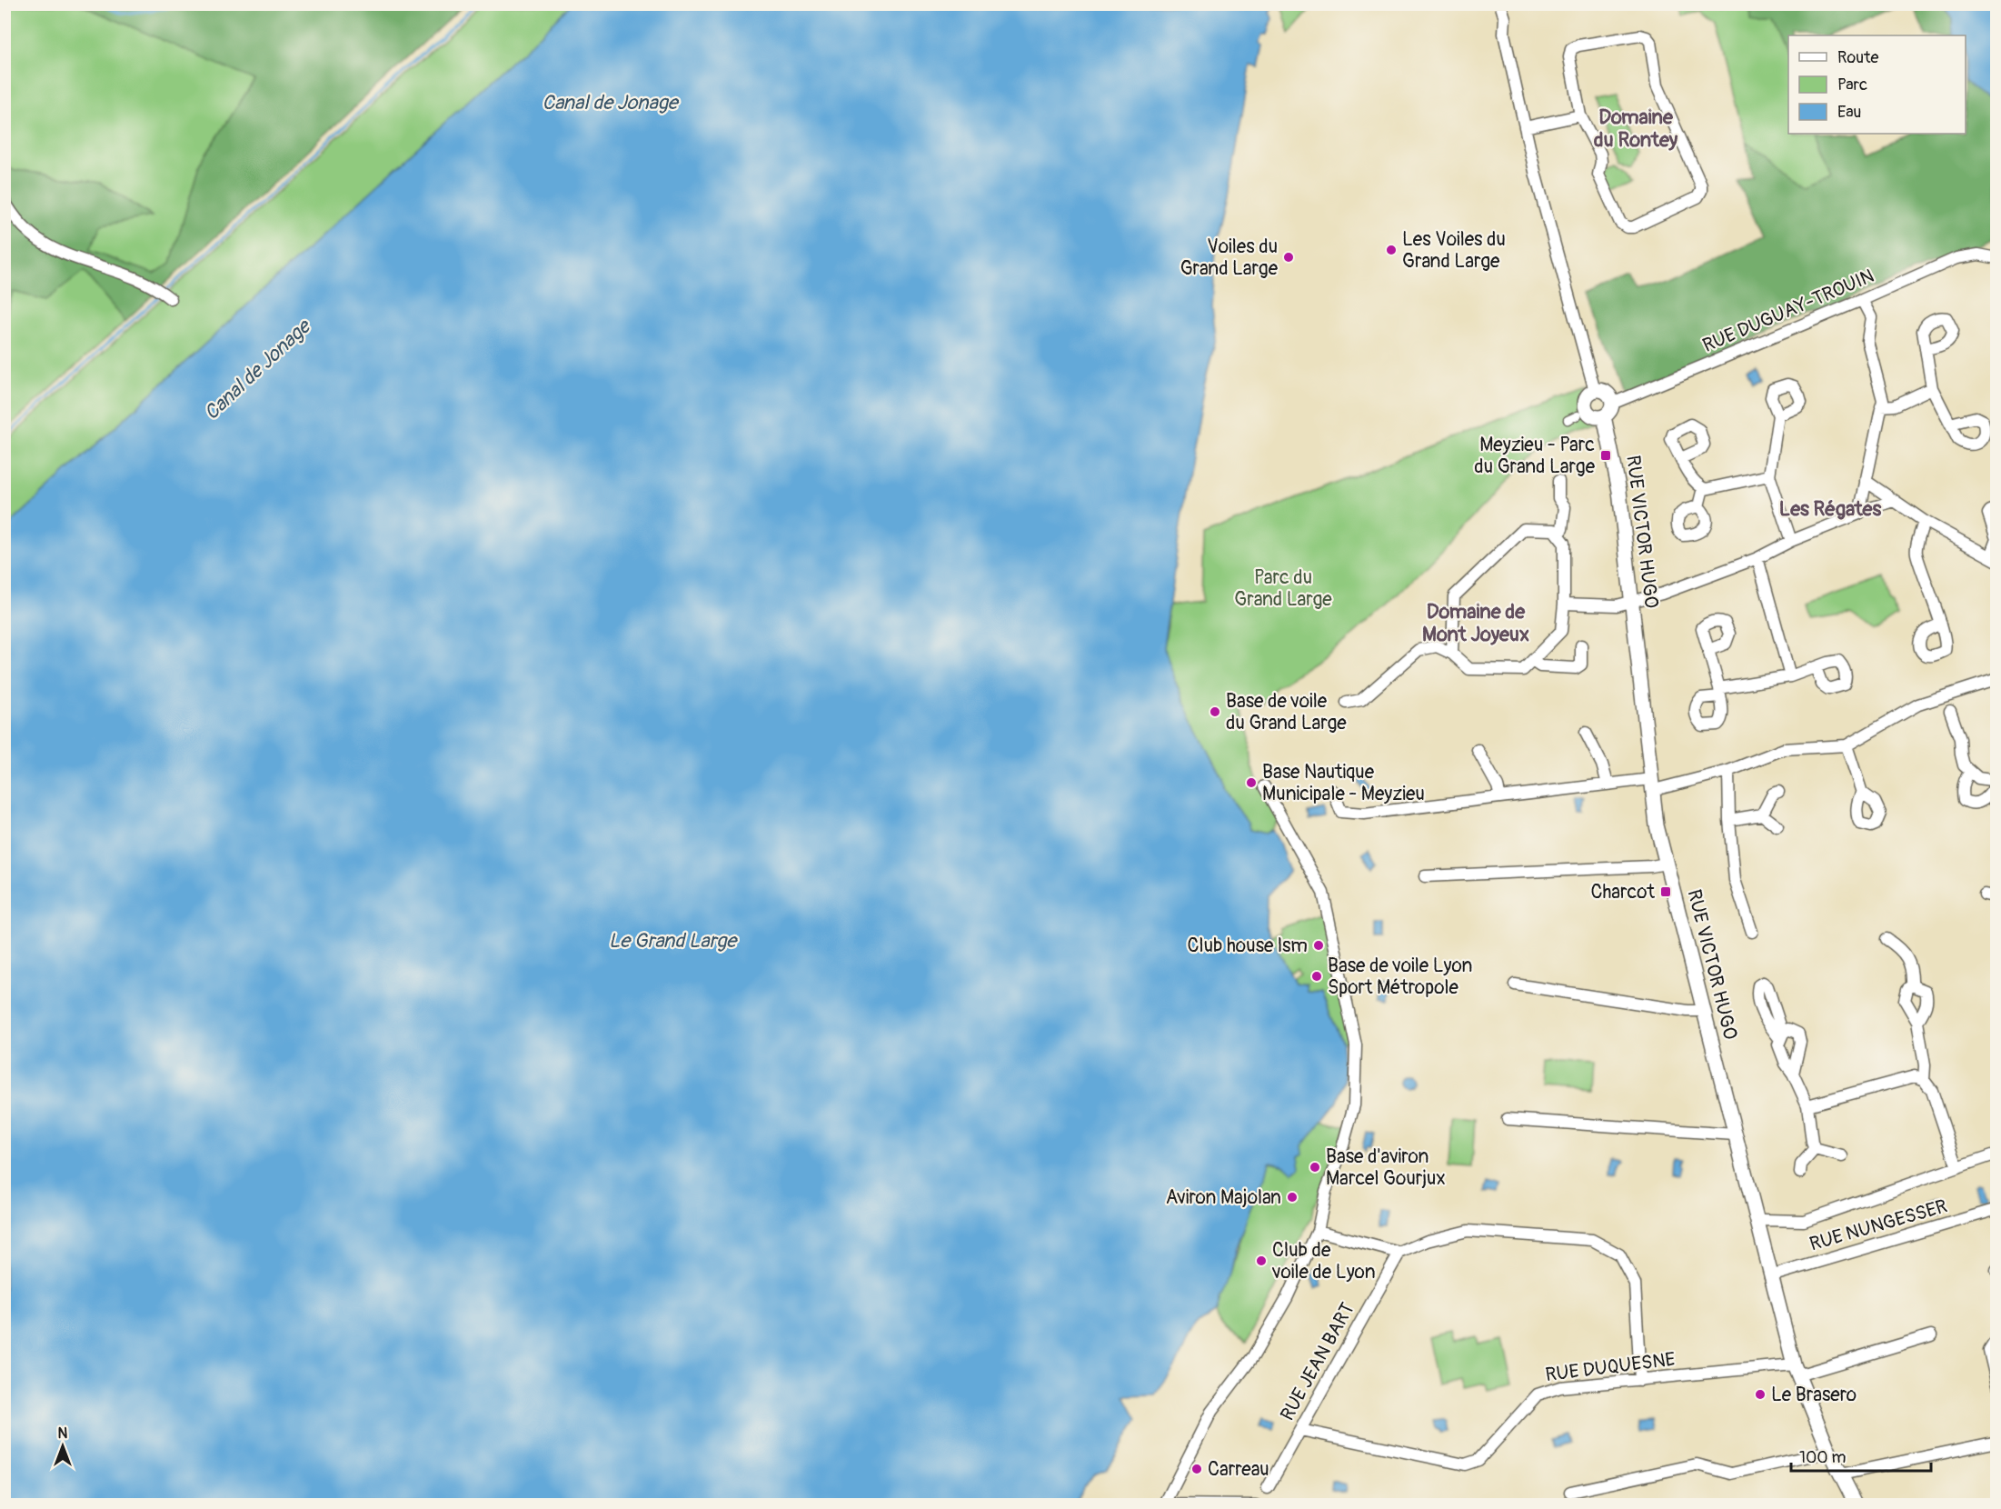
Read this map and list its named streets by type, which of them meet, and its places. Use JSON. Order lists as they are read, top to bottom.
{
  "streets": {
    "street": [
      "RUE DUGUAY-TROUIN",
      "RUE VICTOR HUGO",
      "RUE NUNGESSER",
      "RUE JEAN BART",
      "RUE DUQUESNE"
    ]
  },
  "crossings": [
    ["RUE DUGUAY-TROUIN", "RUE VICTOR HUGO"],
    ["RUE VICTOR HUGO", "RUE NUNGESSER"],
    ["RUE VICTOR HUGO", "RUE DUQUESNE"],
    ["RUE JEAN BART", "RUE DUQUESNE"]
  ],
  "districts": ["Domaine du Rontey", "Les Régates", "Domaine de Mont Joyeux"],
  "water": ["Canal de Jonage", "Le Grand Large"],
  "parks": ["Parc du Grand Large"],
  "places": {
    "other": [
      "Les Voiles du Grand Large",
      "Voiles du Grand Large",
      "Base de voile du Grand Large",
      "Base Nautique Municipale - Meyzieu",
      "Club house lsm",
      "Base de voile Lyon Sport Métropole",
      "Base d'aviron Marcel Gourjux",
      "Aviron Majolan",
      "Club de voile de Lyon",
      "Le Brasero",
      "Carreau"
    ],
    "transit": ["Meyzieu - Parc du Grand Large", "Charcot"]
  },
  "legend": ["Route", "Parc", "Eau"],
  "scale_bar": "100 m",
  "north": "top"
}
